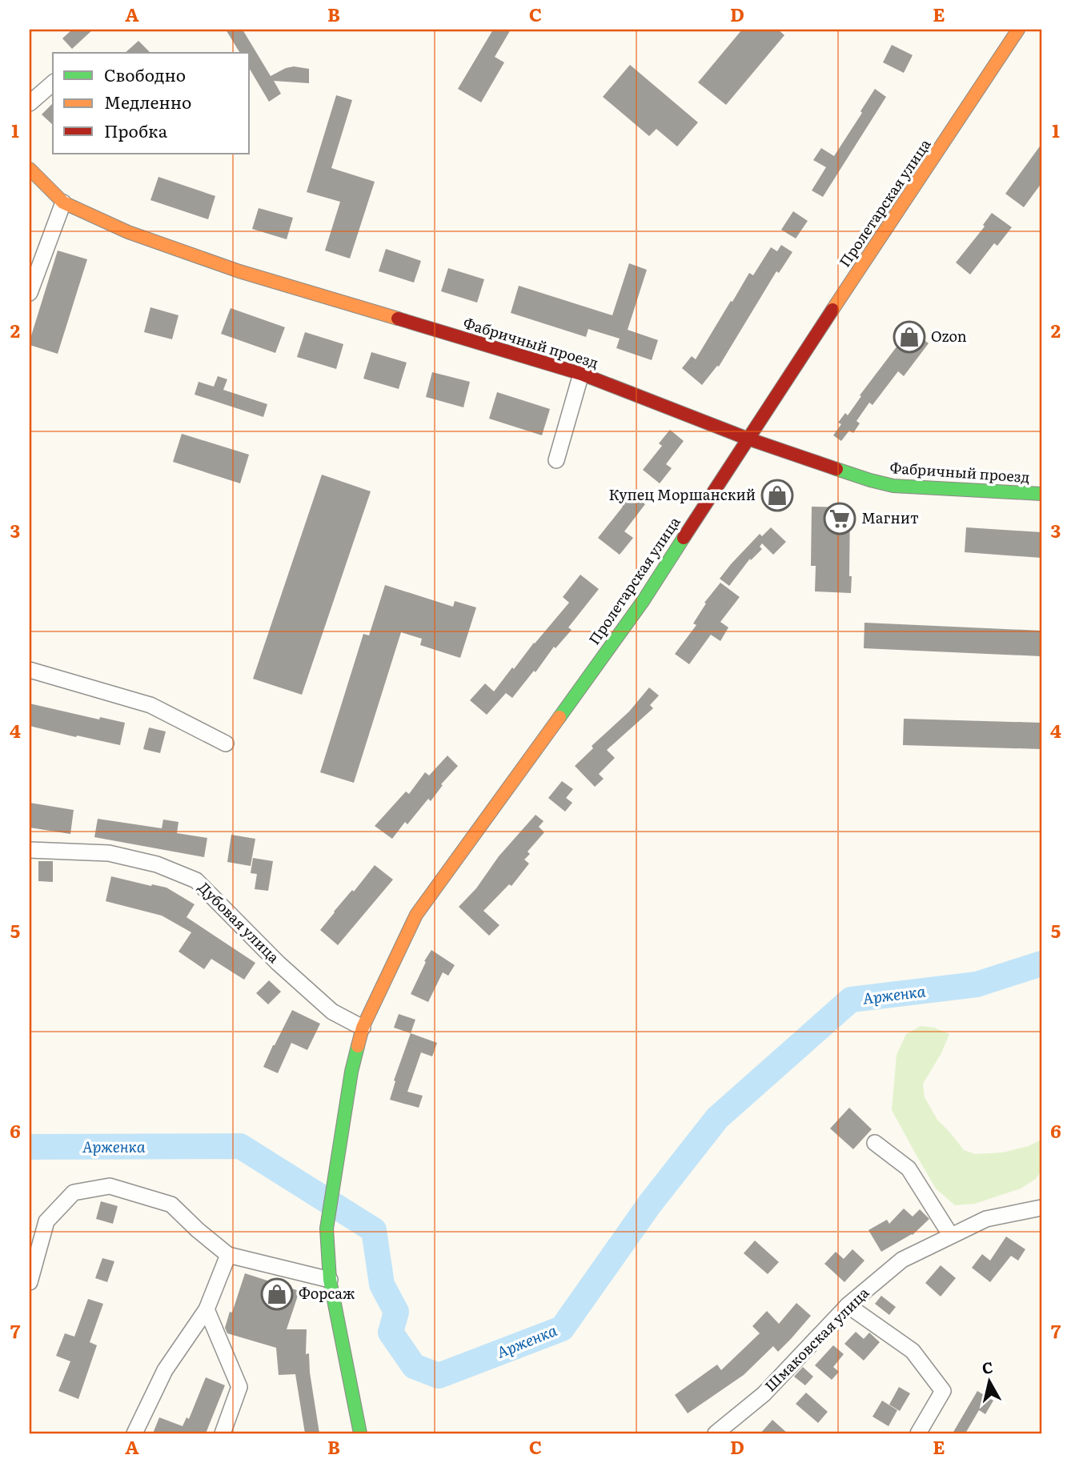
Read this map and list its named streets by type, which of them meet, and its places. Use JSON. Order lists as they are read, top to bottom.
{
  "streets": {
    "main road": ["Пролетарская улица", "Фабричный проезд"],
    "street": ["Дубовая улица", "Шмаковская улица"]
  },
  "crossings": [
    ["Пролетарская улица", "Фабричный проезд"],
    ["Пролетарская улица", "Дубовая улица"]
  ],
  "water": ["Арженка"],
  "places": {
    "shop": ["Ozon", "Купец Моршанский", "Форсаж"],
    "supermarket": ["Магнит"]
  },
  "legend": ["Свободно", "Медленно", "Пробка"],
  "north": "top",
  "grid": {
    "columns": [
      "A",
      "B",
      "C",
      "D",
      "E"
    ],
    "rows": [
      "1",
      "2",
      "3",
      "4",
      "5",
      "6",
      "7"
    ]
  }
}
